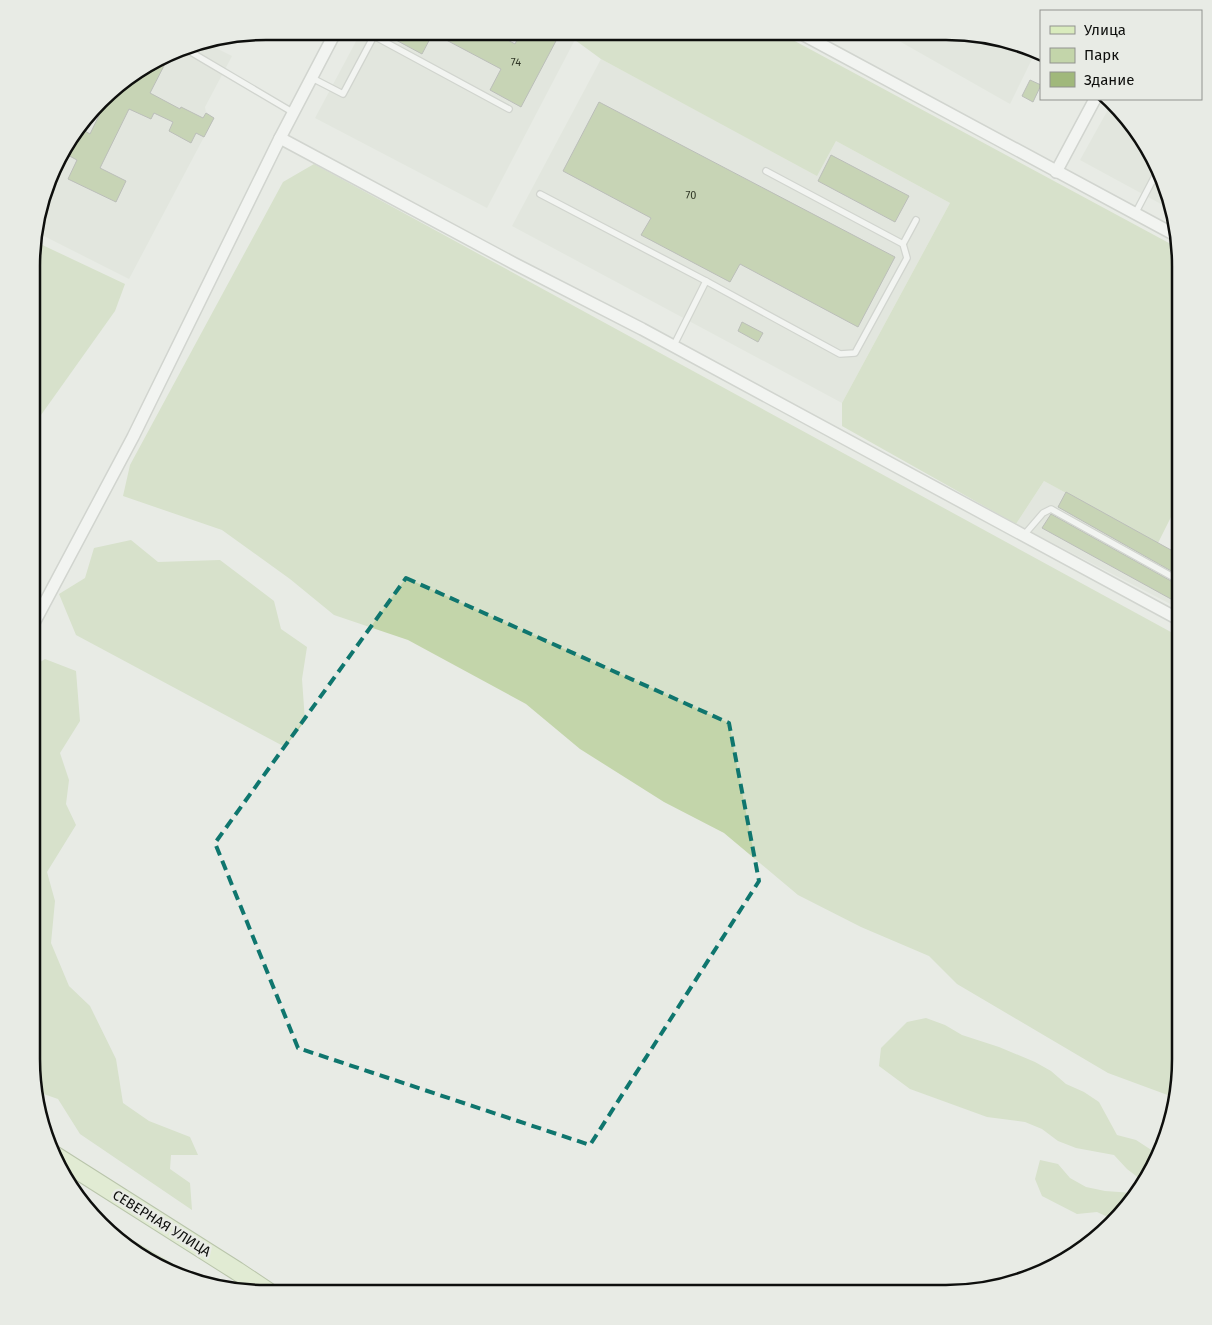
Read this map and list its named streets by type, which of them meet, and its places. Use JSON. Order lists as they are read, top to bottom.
{
  "streets": {
    "main road": ["СЕВЕРНАЯ УЛИЦА"]
  },
  "house_numbers": ["74", "70"],
  "legend": ["Улица", "Парк", "Здание"]
}
